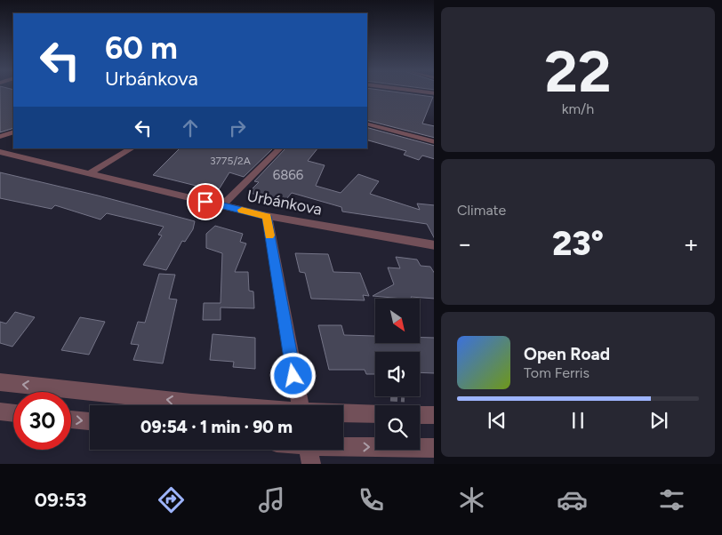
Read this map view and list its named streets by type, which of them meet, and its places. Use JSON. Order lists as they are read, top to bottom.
{
  "streets": {
    "street": ["Urbánkova"]
  },
  "house_numbers": ["3775/2A", "6866"],
  "north": "bottom right",
  "page": {
    "tile": [
      ["22", "km/h"],
      "Climate"
    ],
    "turn": ["60 m", "Urbánkova"],
    "heat": ["−", "23°", "+"],
    "song": ["Open Road", "Tom Ferris"],
    "limit": "30",
    "trip": "09:54 · 1 min · 90 m",
    "tabs": "09:53"
  }
}
